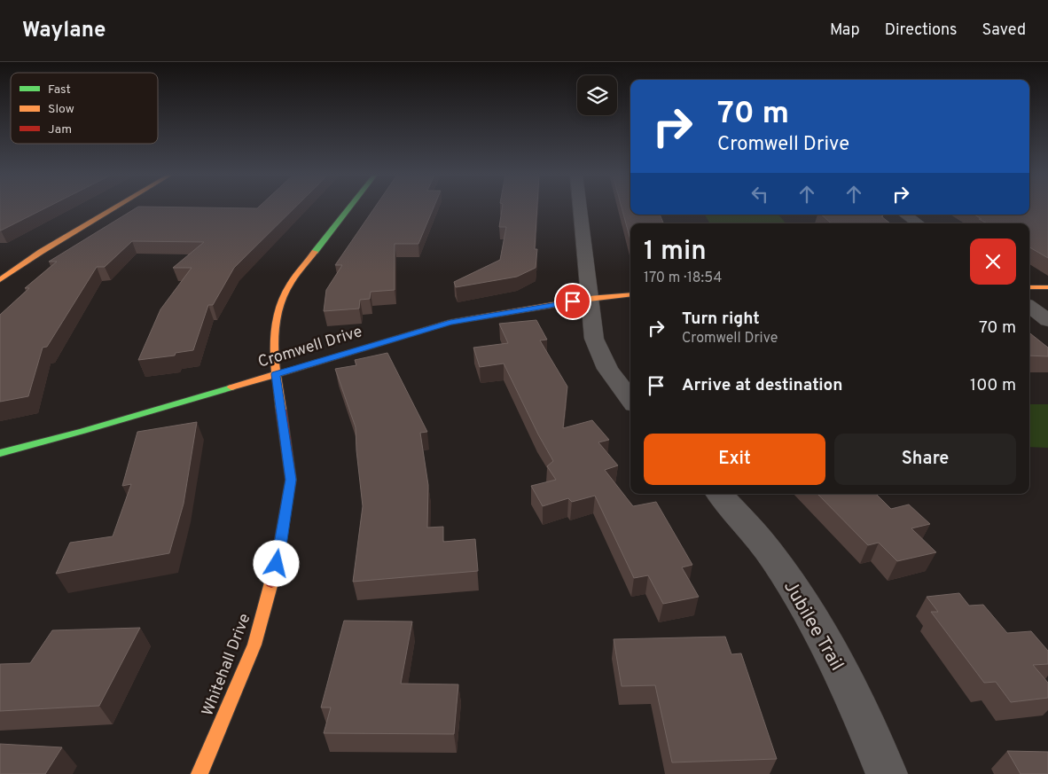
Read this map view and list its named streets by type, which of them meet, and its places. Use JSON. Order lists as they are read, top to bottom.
{
  "streets": {
    "street": ["Cromwell Drive", "Jubilee Trail", "Whitehall Drive"]
  },
  "crossings": [
    ["Cromwell Drive", "Whitehall Drive"]
  ],
  "legend": ["Fast", "Slow", "Jam"],
  "page": {
    "header": "Waylane",
    "nav": ["Map", "Directions", "Saved"],
    "turn": ["70 m", "Cromwell Drive"],
    "heading": ["1 min", "170 m · 18:54"],
    "list": [
      {
        "name": "Turn right",
        "note": "Cromwell Drive",
        "value": "70 m"
      },
      {
        "name": "Arrive at destination",
        "value": "100 m"
      }
    ],
    "buttons": ["Exit", "Share"]
  }
}
